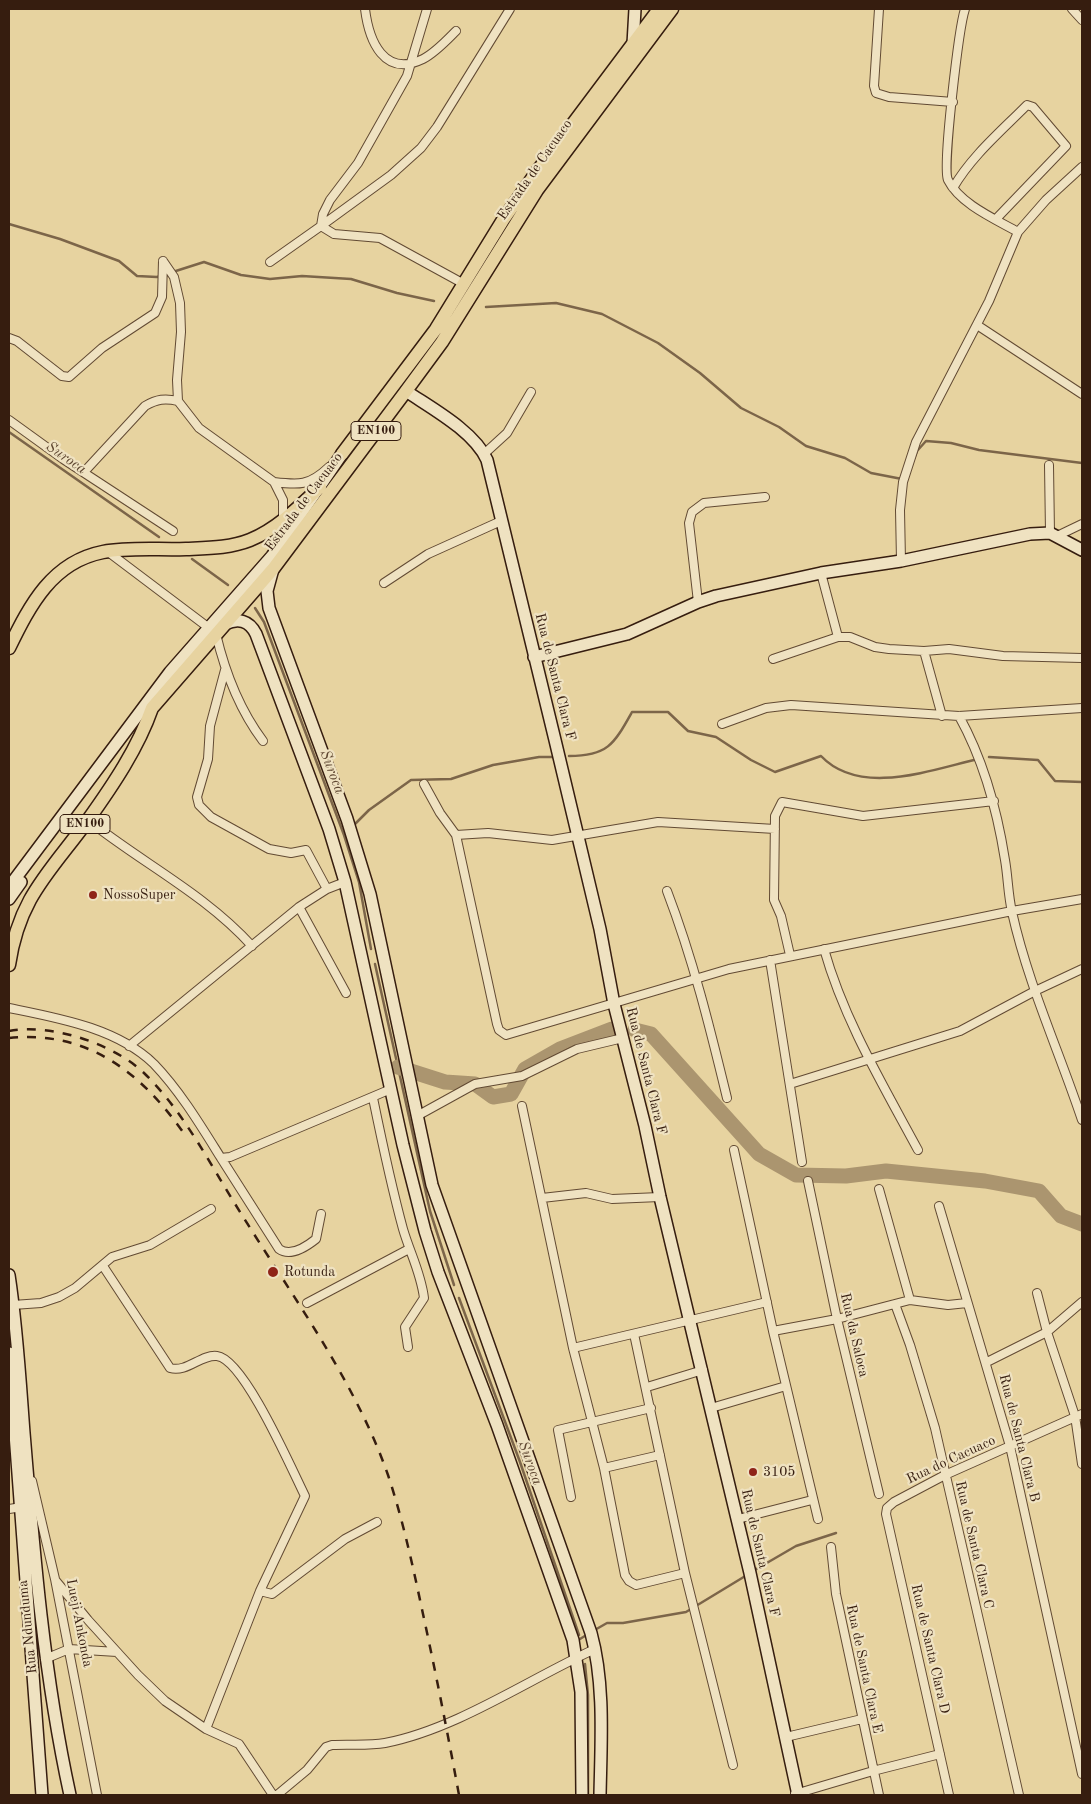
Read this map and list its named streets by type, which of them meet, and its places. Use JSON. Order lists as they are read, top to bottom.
{
  "streets": {
    "main road": [
      "Estrada de Cacuaco",
      "EN100",
      "Rua de Santa Clara F",
      "Rua Ndunduma"
    ],
    "street": [
      "Rua da Saloca",
      "Rua de Santa Clara B",
      "Rua do Cacuaco",
      "Rua de Santa Clara C",
      "Lueji Ankonda",
      "Rua de Santa Clara D",
      "Rua de Santa Clara E"
    ]
  },
  "crossings": [
    ["Estrada de Cacuaco", "EN100"],
    ["Estrada de Cacuaco", "Rua de Santa Clara F"],
    ["Rua de Santa Clara B", "Rua do Cacuaco"],
    ["Rua do Cacuaco", "Rua de Santa Clara C"],
    ["Rua do Cacuaco", "Rua de Santa Clara D"],
    ["Lueji Ankonda", "Rua Ndunduma"]
  ],
  "water": ["Suroca"],
  "places": ["NossoSuper", "Rotunda", "3105"]
}
